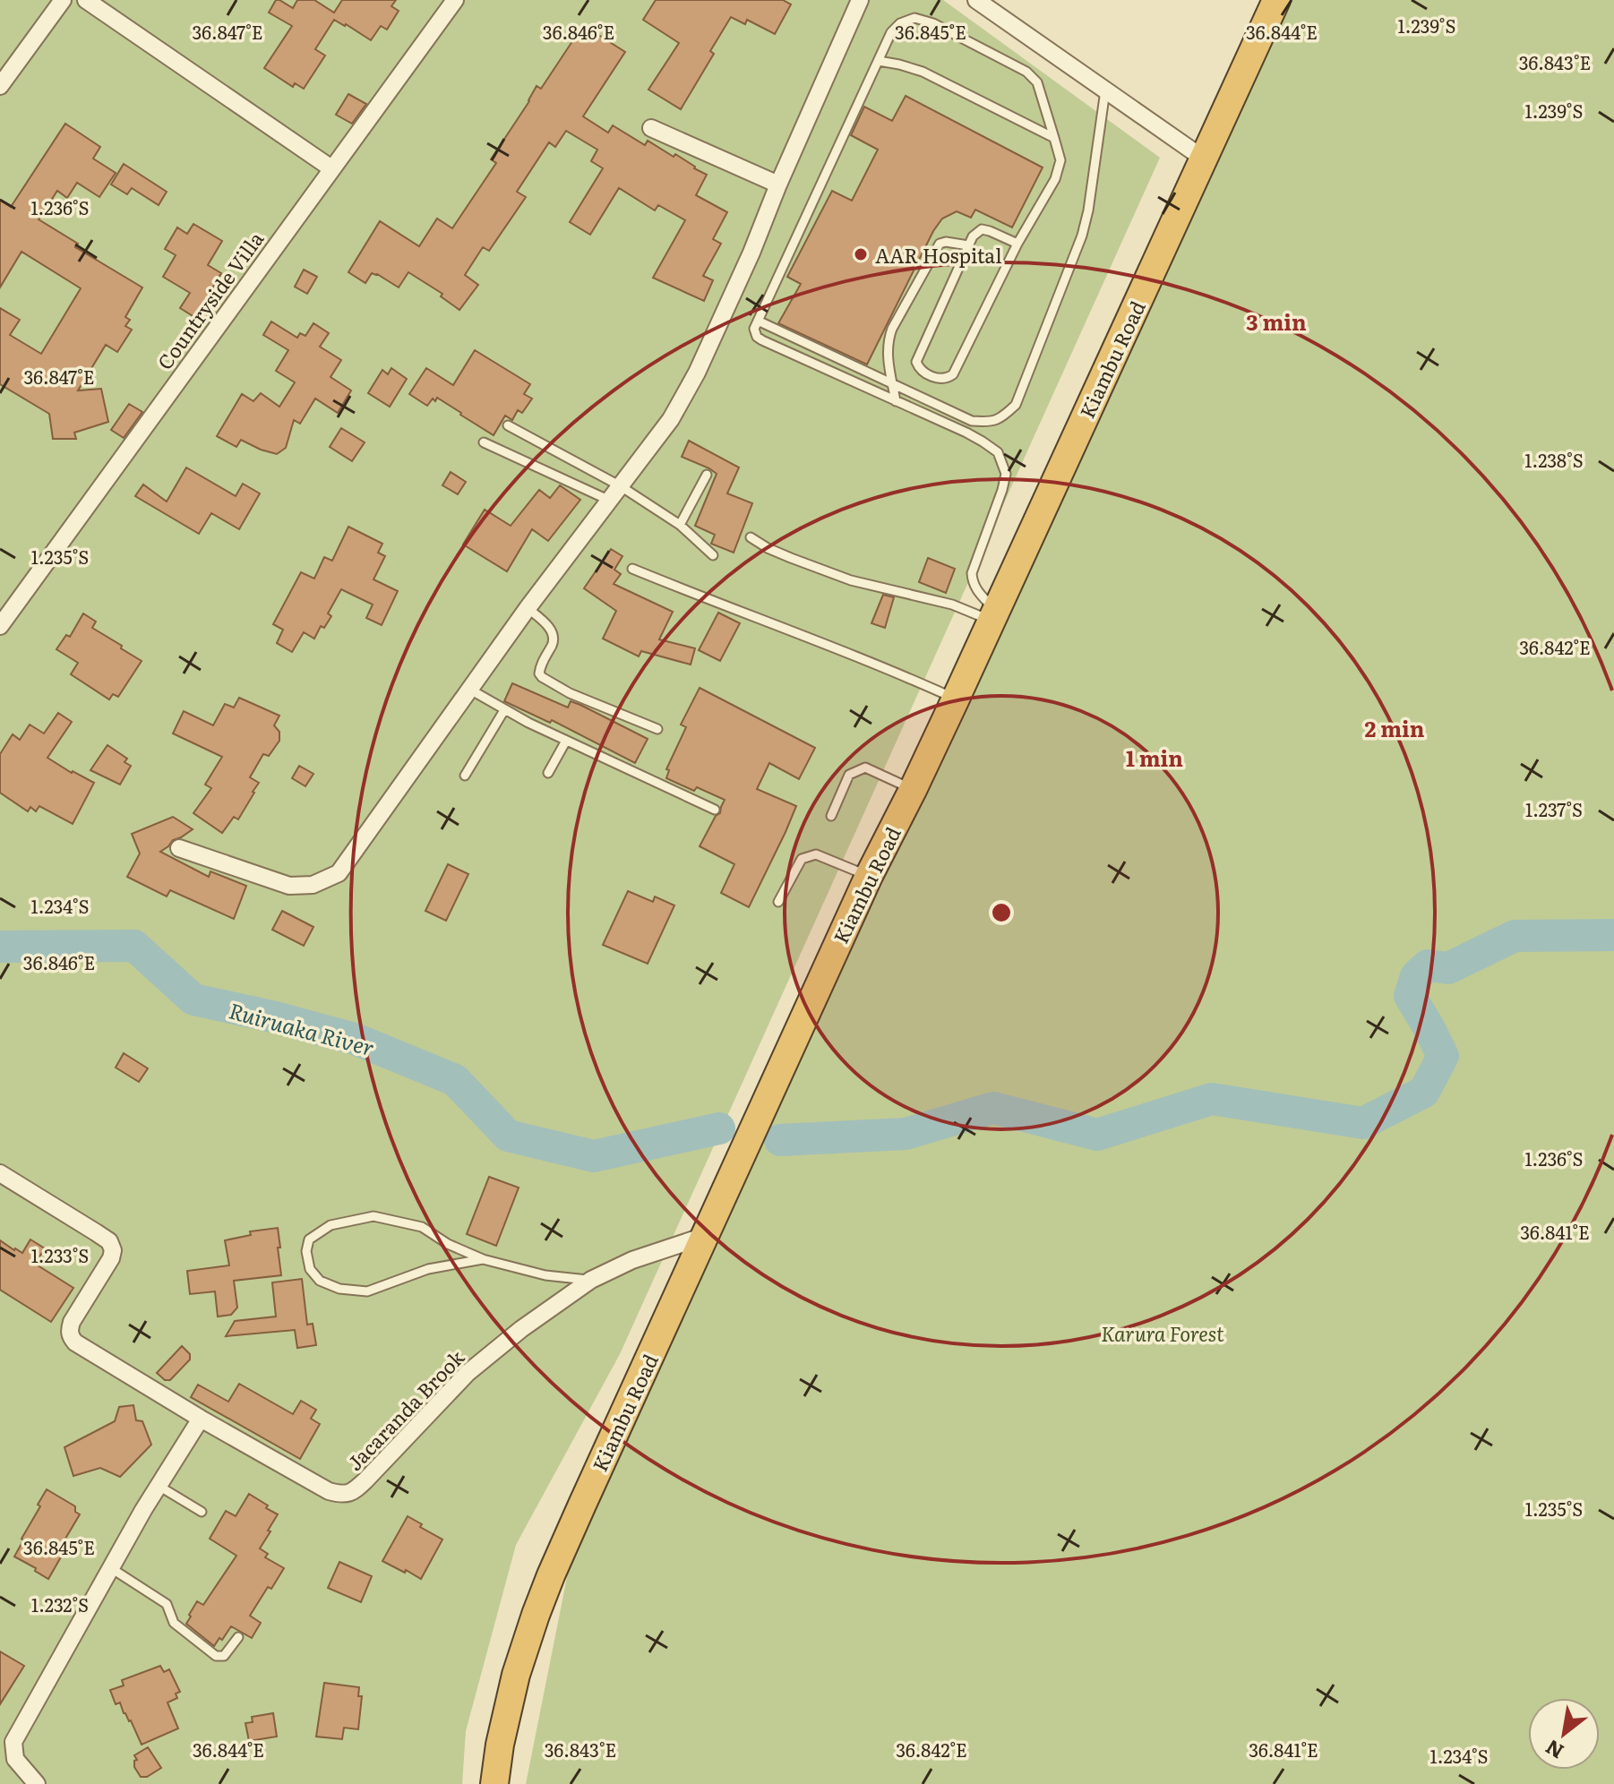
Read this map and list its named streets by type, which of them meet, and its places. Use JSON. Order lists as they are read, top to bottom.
{
  "streets": {
    "highway": ["Kiambu Road"],
    "street": ["Countryside Villa", "Jacaranda Brook"]
  },
  "crossings": [
    ["Kiambu Road", "Jacaranda Brook"]
  ],
  "water": ["Ruiruaka River"],
  "parks": ["Karura Forest"],
  "places": ["AAR Hospital"],
  "north": "bottom left",
  "coordinates": [
    "1.239°S",
    "36.847°E",
    "36.846°E",
    "36.845°E",
    "36.844°E",
    "36.843°E",
    "1.236°S",
    "1.238°S",
    "1.235°S",
    "36.842°E",
    "1.237°S",
    "1.234°S",
    "36.841°E",
    "1.233°S",
    "1.232°S"
  ],
  "rings": ["3 min", "2 min", "1 min"]
}
